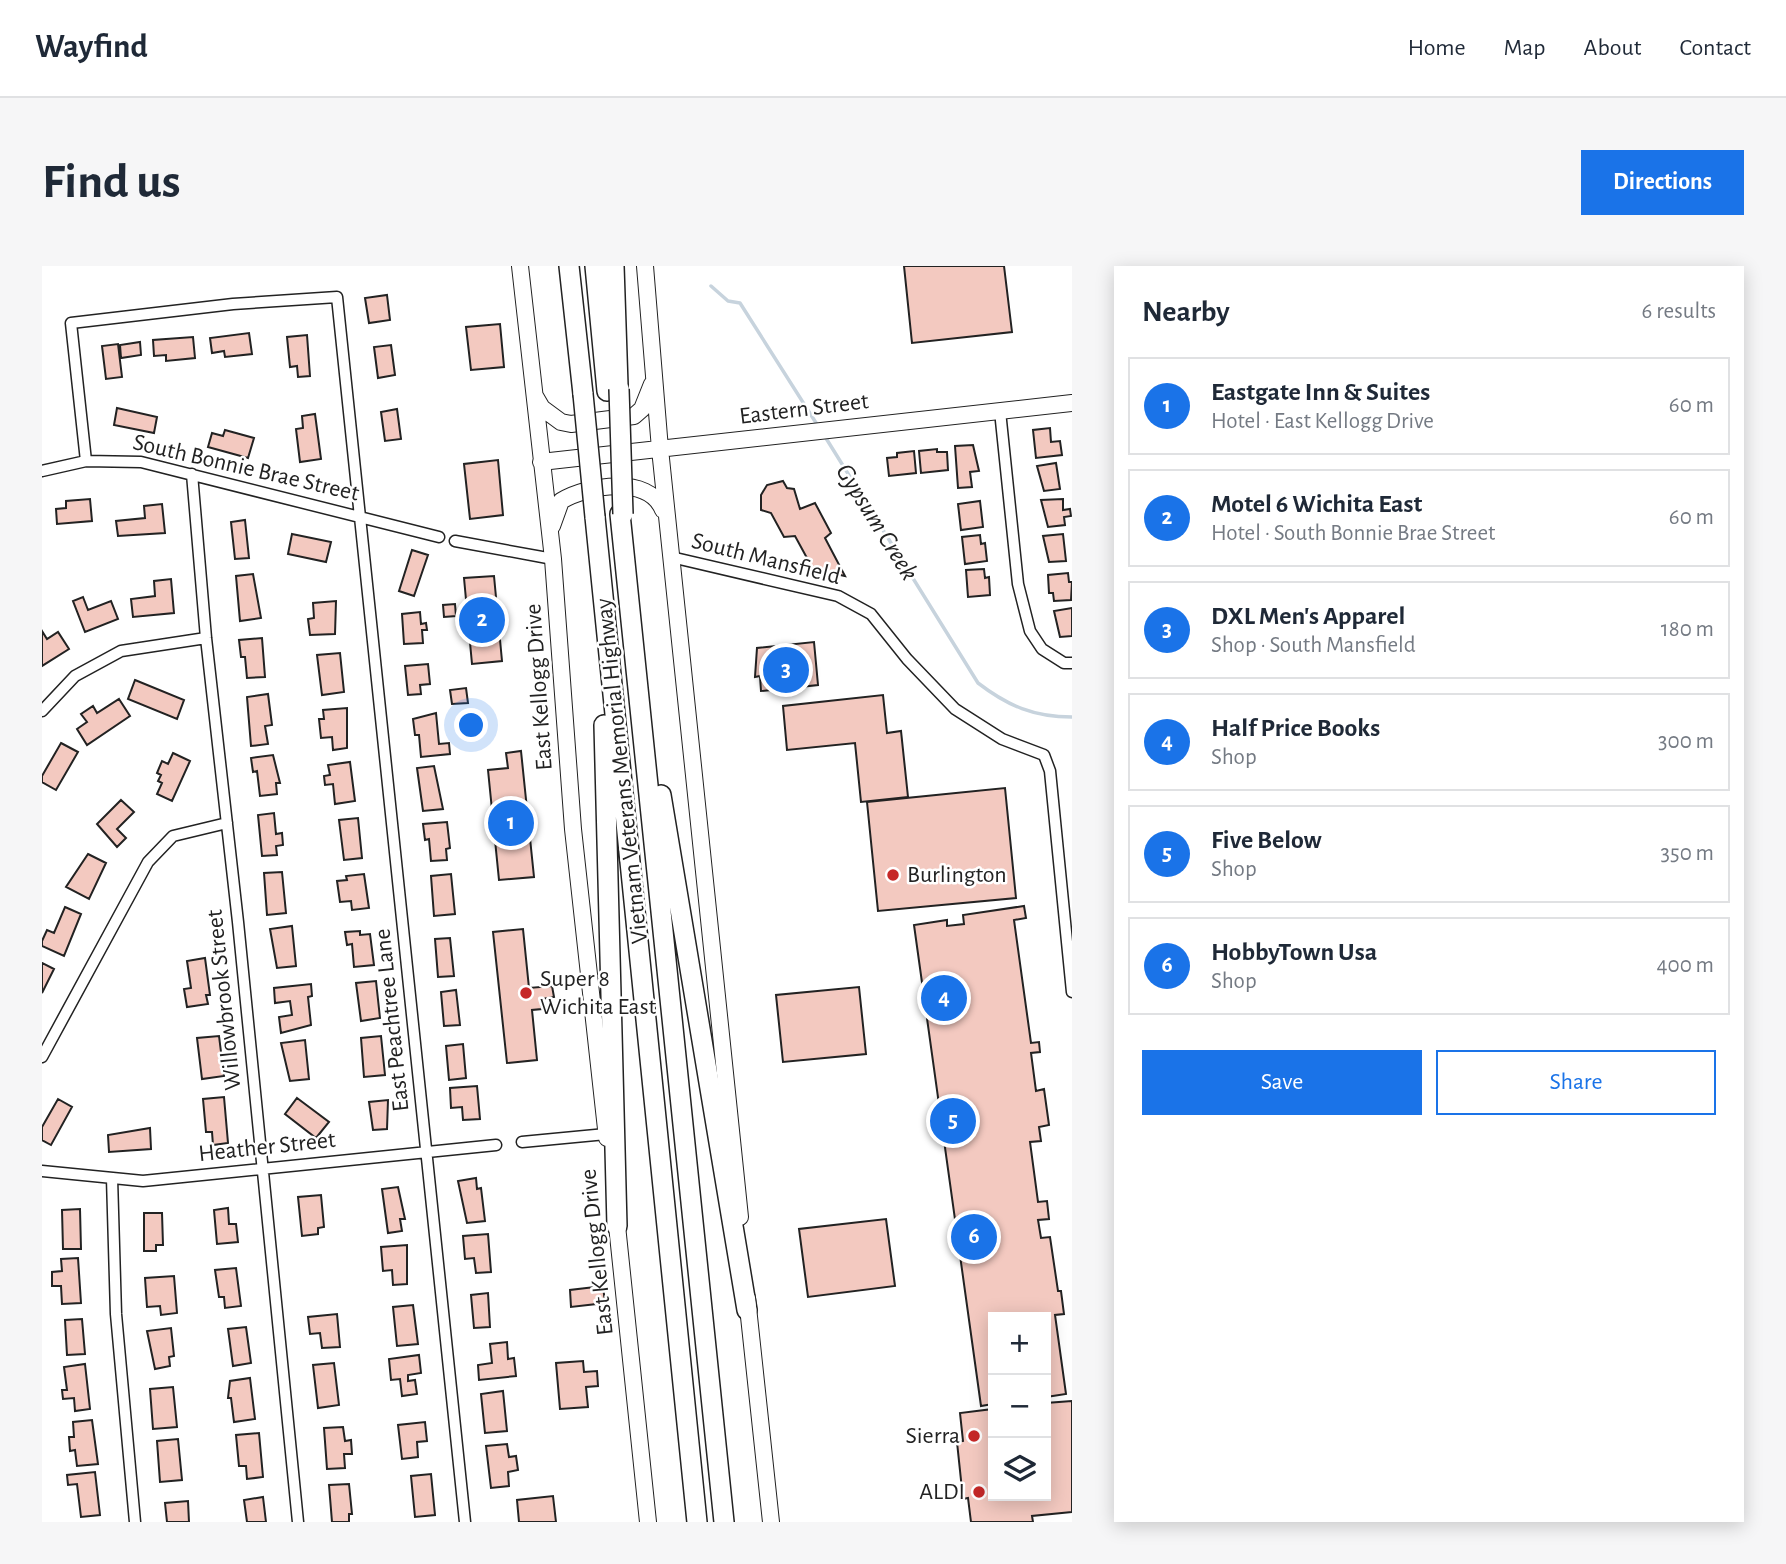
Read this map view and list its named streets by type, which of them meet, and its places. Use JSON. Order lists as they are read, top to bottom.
{
  "streets": {
    "highway": ["Vietnam Veterans Memorial Highway"],
    "main road": ["Eastern Street", "East Kellogg Drive"],
    "street": [
      "South Bonnie Brae Street",
      "South Mansfield",
      "Willowbrook Street",
      "East Peachtree Lane",
      "Heather Street"
    ]
  },
  "crossings": [
    ["Eastern Street", "East Kellogg Drive"],
    ["South Bonnie Brae Street", "Willowbrook Street"],
    ["South Bonnie Brae Street", "East Peachtree Lane"],
    ["Willowbrook Street", "Heather Street"],
    ["East Peachtree Lane", "Heather Street"]
  ],
  "water": ["Gypsum Creek"],
  "places": [
    "Burlington",
    "Super 8 Wichita East",
    "Sierra",
    "ALDI"
  ],
  "page": {
    "header": "Wayfind",
    "nav": [
      "Home",
      "Map",
      "About",
      "Contact"
    ],
    "buttons": [
      "Directions",
      ["Save", "Share"]
    ],
    "title": "Find us",
    "heading": ["Nearby", "6 results"],
    "list": [
      {
        "mark": "1",
        "name": "Eastgate Inn & Suites",
        "note": "Hotel · East Kellogg Drive",
        "value": "60 m"
      },
      {
        "mark": "2",
        "name": "Motel 6 Wichita East",
        "note": "Hotel · South Bonnie Brae Street",
        "value": "60 m"
      },
      {
        "mark": "3",
        "name": "DXL Men's Apparel",
        "note": "Shop · South Mansfield",
        "value": "180 m"
      },
      {
        "mark": "4",
        "name": "Half Price Books",
        "note": "Shop",
        "value": "300 m"
      },
      {
        "mark": "5",
        "name": "Five Below",
        "note": "Shop",
        "value": "350 m"
      },
      {
        "mark": "6",
        "name": "HobbyTown Usa",
        "note": "Shop",
        "value": "400 m"
      }
    ],
    "pins": [
      "2",
      "3",
      "1",
      "4",
      "5",
      "6"
    ],
    "map_buttons": ["+", "−"]
  }
}
